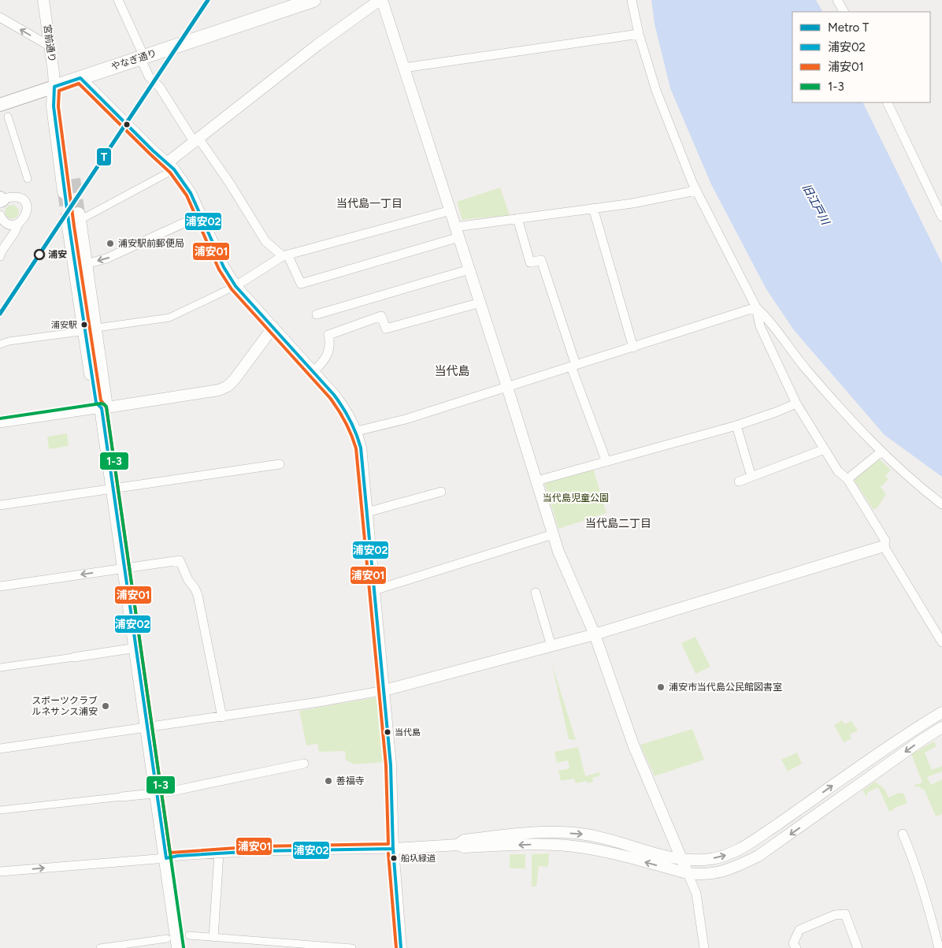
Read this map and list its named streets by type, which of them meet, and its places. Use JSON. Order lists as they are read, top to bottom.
{
  "streets": {
    "main road": ["やなぎ通り"],
    "street": ["宮前通り"]
  },
  "crossings": [
    ["宮前通り", "やなぎ通り"]
  ],
  "districts": ["当代島一丁目", "当代島", "当代島二丁目"],
  "water": ["旧江戸川"],
  "parks": ["当代島児童公園"],
  "places": [
    "浦安駅前郵便局",
    "浦安",
    "浦安駅",
    "浦安市当代島公民館図書室",
    "スポーツクラブ ルネサンス浦安",
    "当代島",
    "善福寺",
    "船圦緑道"
  ],
  "lines": [
    "metro line T",
    "transit line 浦安02",
    "transit line 浦安01",
    "transit line 1-3"
  ],
  "legend": [
    "Metro T",
    "浦安02",
    "浦安01",
    "1-3"
  ]
}
